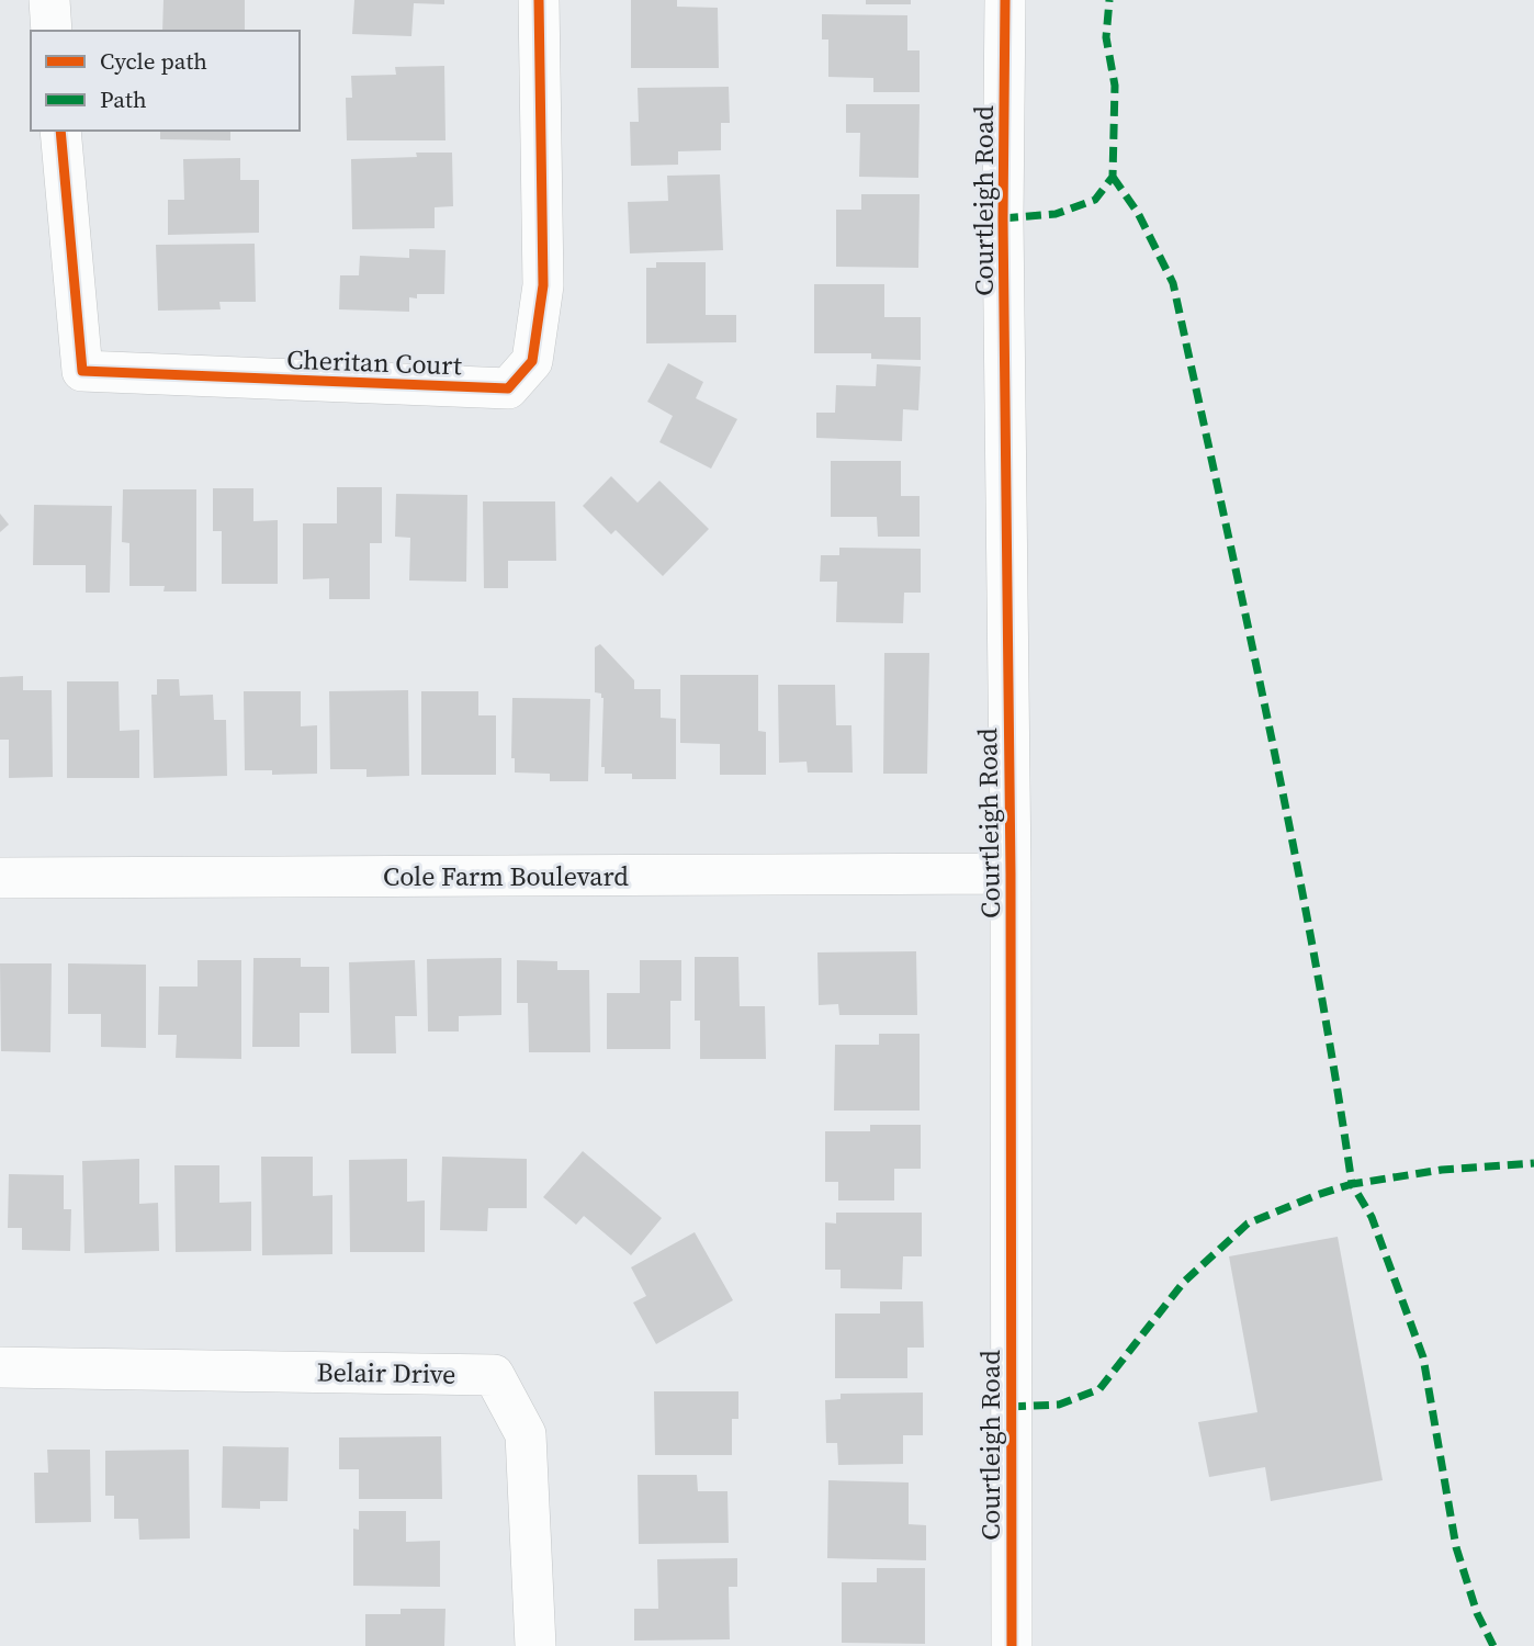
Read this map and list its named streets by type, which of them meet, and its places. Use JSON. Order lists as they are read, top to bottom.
{
  "streets": {
    "street": [
      "Courtleigh Road",
      "Cheritan Court",
      "Cole Farm Boulevard",
      "Belair Drive"
    ]
  },
  "crossings": [
    ["Courtleigh Road", "Cole Farm Boulevard"]
  ],
  "legend": ["Cycle path", "Path"]
}
